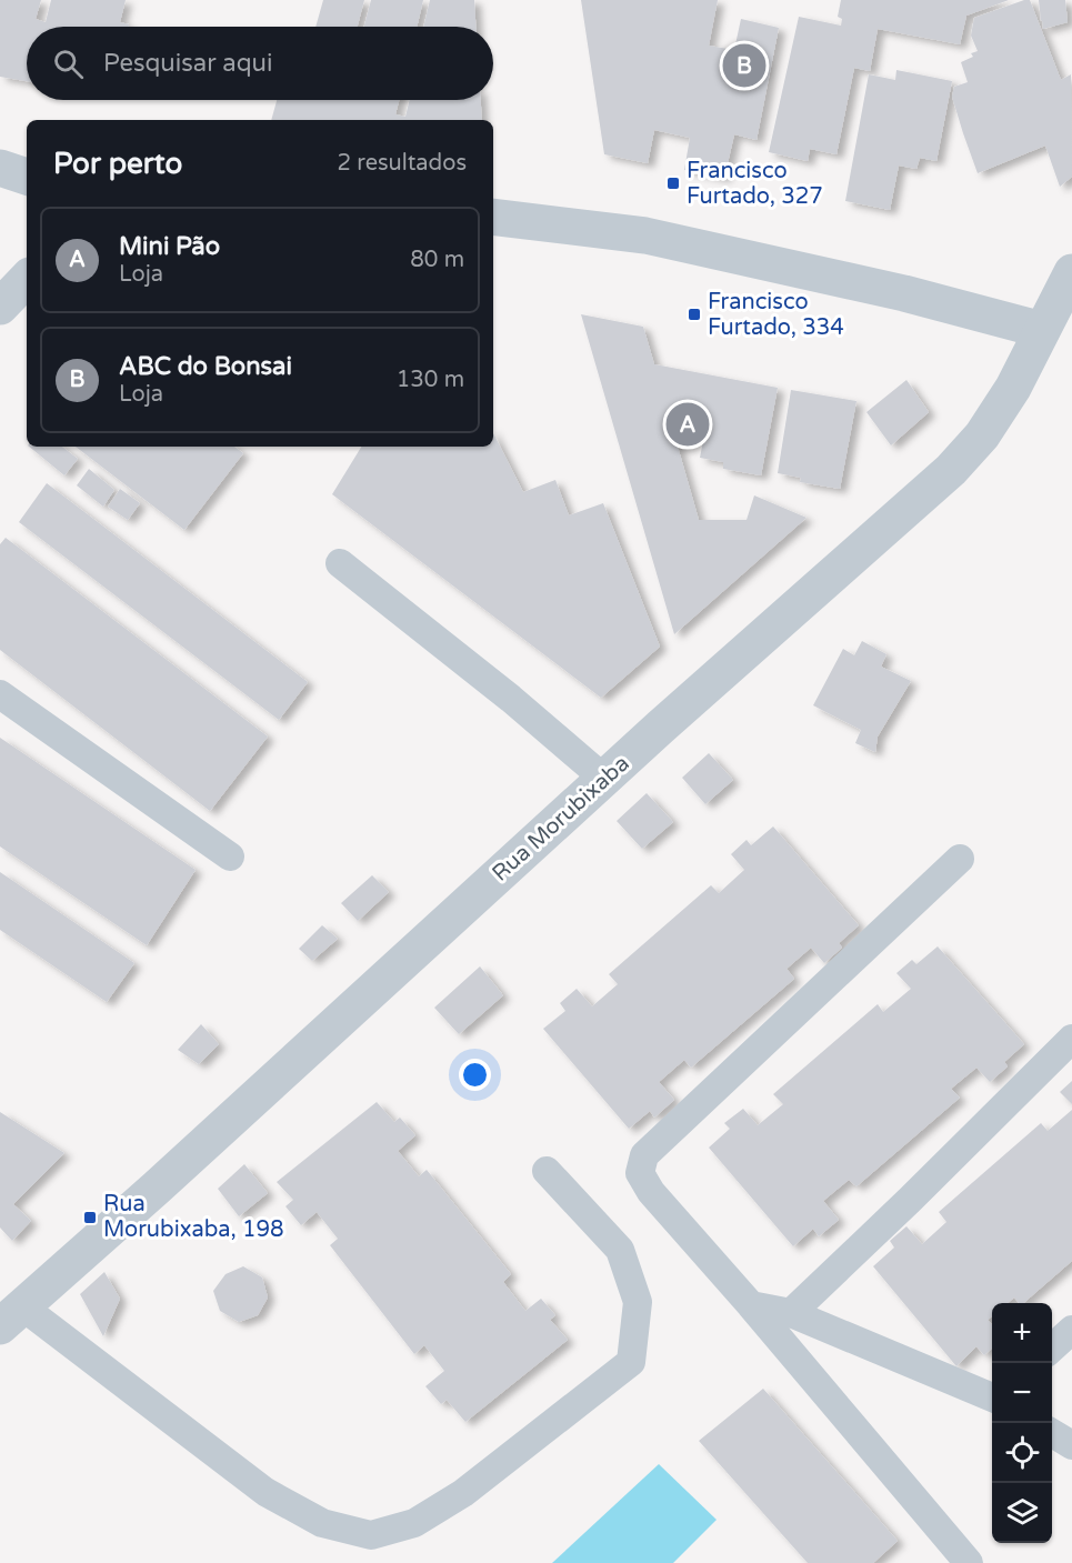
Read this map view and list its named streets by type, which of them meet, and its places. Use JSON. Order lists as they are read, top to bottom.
{
  "streets": {
    "street": ["Rua Morubixaba"]
  },
  "places": {
    "transit": ["Francisco Furtado, 327", "Francisco Furtado, 334", "Rua Morubixaba, 198"]
  },
  "page": {
    "search": "Pesquisar aqui",
    "pins": ["B", "A"],
    "heading": ["Por perto", "2 resultados"],
    "list": [
      {
        "mark": "A",
        "name": "Mini Pão",
        "note": "Loja",
        "value": "80 m"
      },
      {
        "mark": "B",
        "name": "ABC do Bonsai",
        "note": "Loja",
        "value": "130 m"
      }
    ],
    "map_buttons": ["+", "−"]
  }
}
